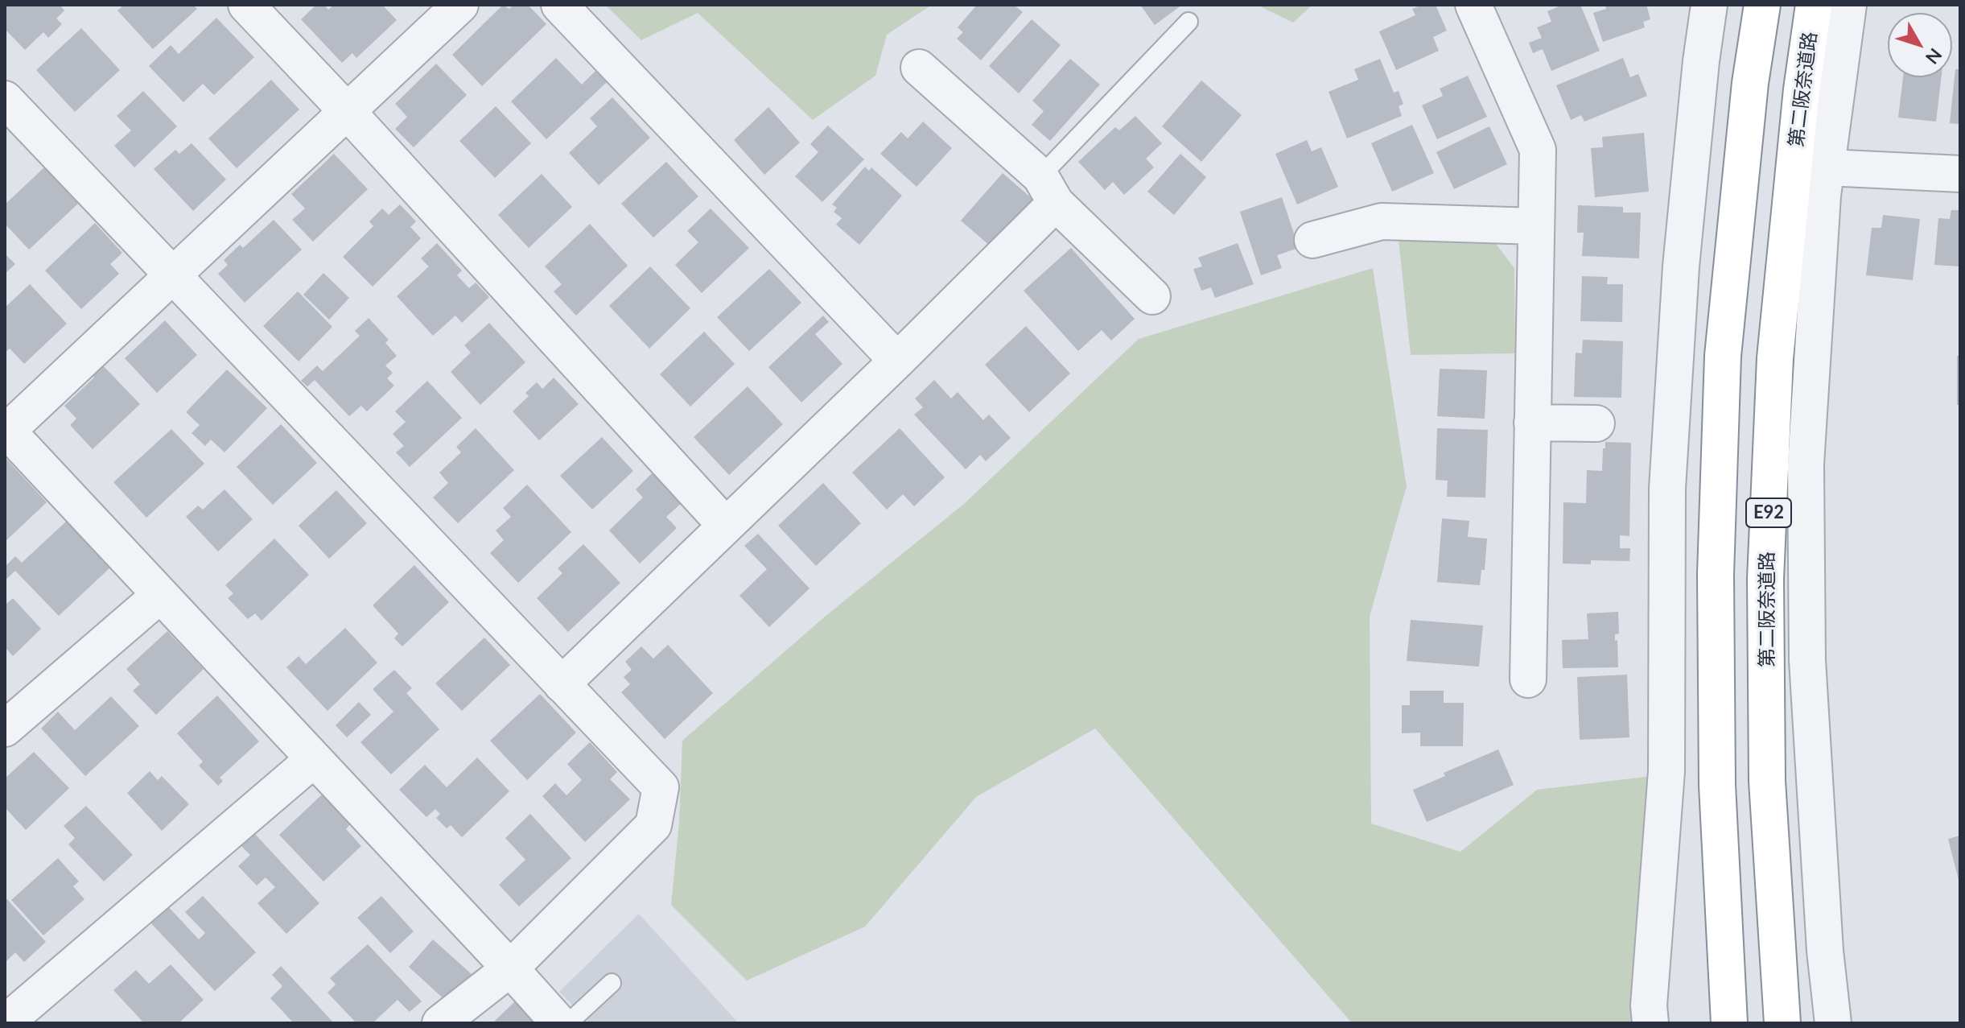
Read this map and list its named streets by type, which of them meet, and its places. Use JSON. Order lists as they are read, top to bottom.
{
  "streets": {
    "highway": ["第二阪奈道路", "E92"]
  },
  "north": "bottom right"
}
